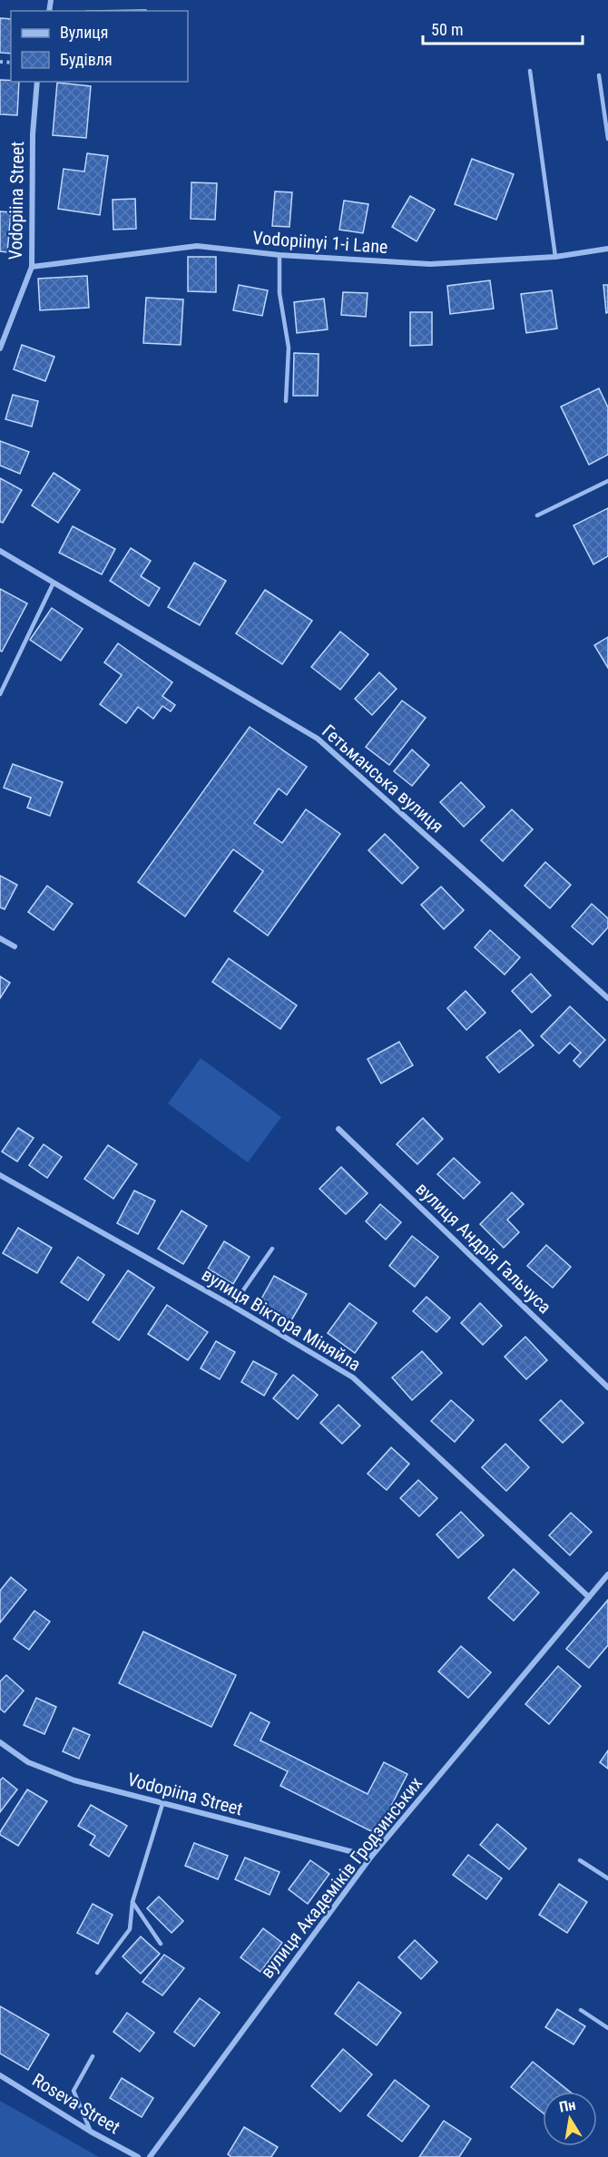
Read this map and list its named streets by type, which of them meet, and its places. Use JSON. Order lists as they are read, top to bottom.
{
  "streets": {
    "street": [
      "Vodopiina Street",
      "Vodopiinyi 1-i Lane",
      "Гетьманська вулиця",
      "вулиця Андрія Гальчуса",
      "вулиця Віктора Міняйла",
      "вулиця Академіків Гродзинських",
      "Roseva Street"
    ]
  },
  "crossings": [
    ["Vodopiina Street", "Vodopiinyi 1-i Lane"],
    ["Vodopiina Street", "вулиця Академіків Гродзинських"],
    ["вулиця Віктора Міняйла", "вулиця Академіків Гродзинських"]
  ],
  "legend": ["Вулиця", "Будівля"],
  "scale_bar": "50 m",
  "north": "top"
}
